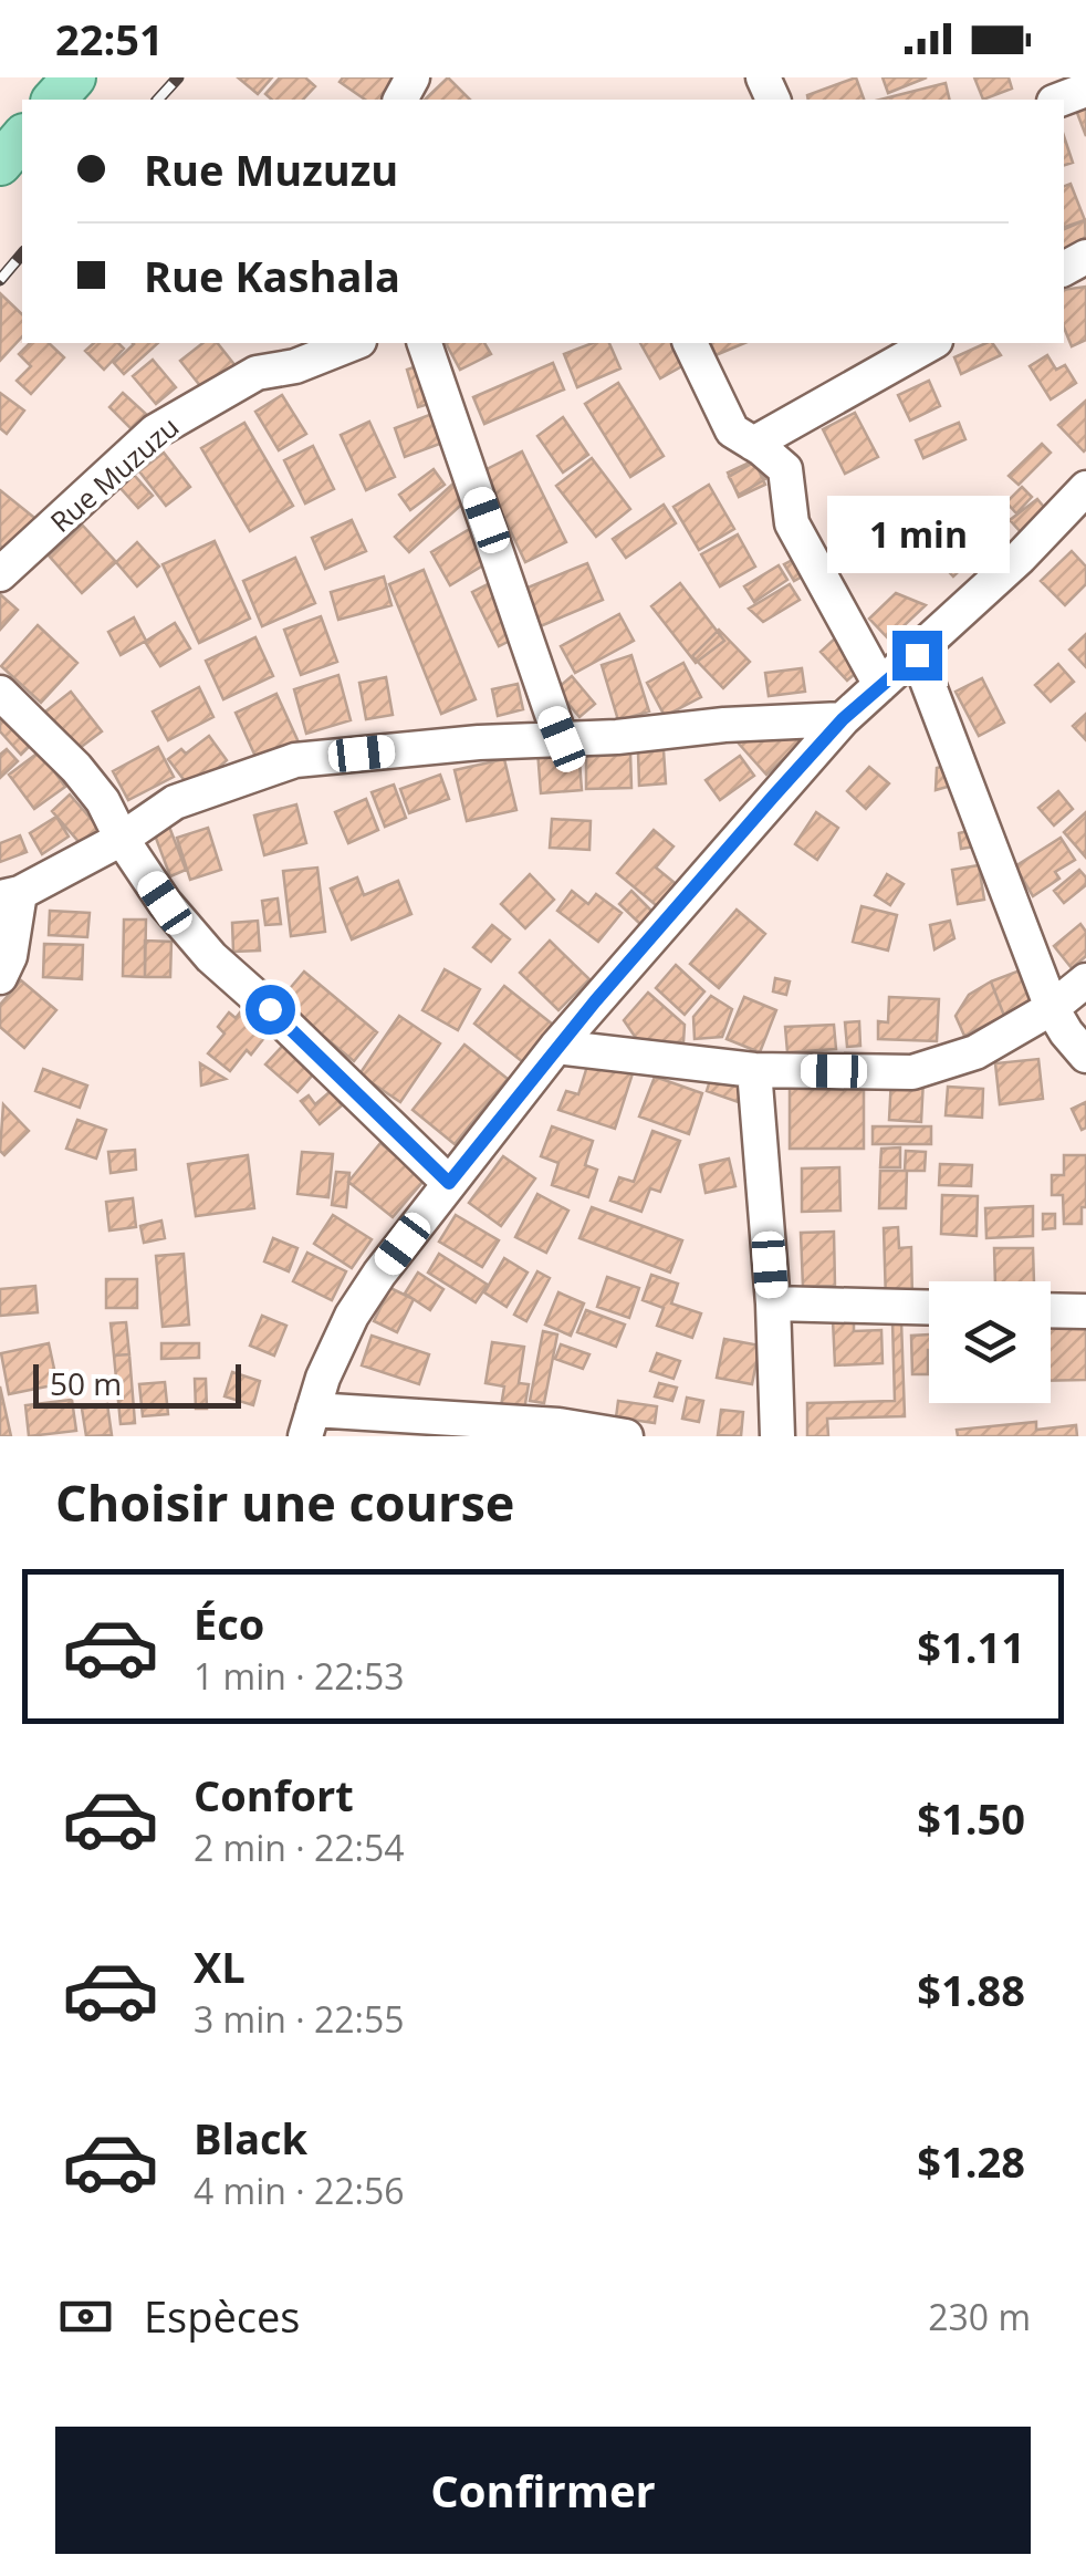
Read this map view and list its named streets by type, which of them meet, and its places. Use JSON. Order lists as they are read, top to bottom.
{
  "streets": {
    "street": ["Rue Muzuzu"]
  },
  "scale_bar": "50 m",
  "page": {
    "status": "22:51",
    "banner": ["Rue Muzuzu", "Rue Kashala"],
    "bubble": "1 min",
    "scale": "50 m",
    "heading": "Choisir une course",
    "list": [
      {
        "name": "Éco",
        "note": "1 min · 22:53",
        "value": "$1.11"
      },
      {
        "name": "Confort",
        "note": "2 min · 22:54",
        "value": "$1.50"
      },
      {
        "name": "XL",
        "note": "3 min · 22:55",
        "value": "$1.88"
      },
      {
        "name": "Black",
        "note": "4 min · 22:56",
        "value": "$1.28"
      }
    ],
    "pay": ["Espèces", "230 m"],
    "buttons": "Confirmer"
  }
}
